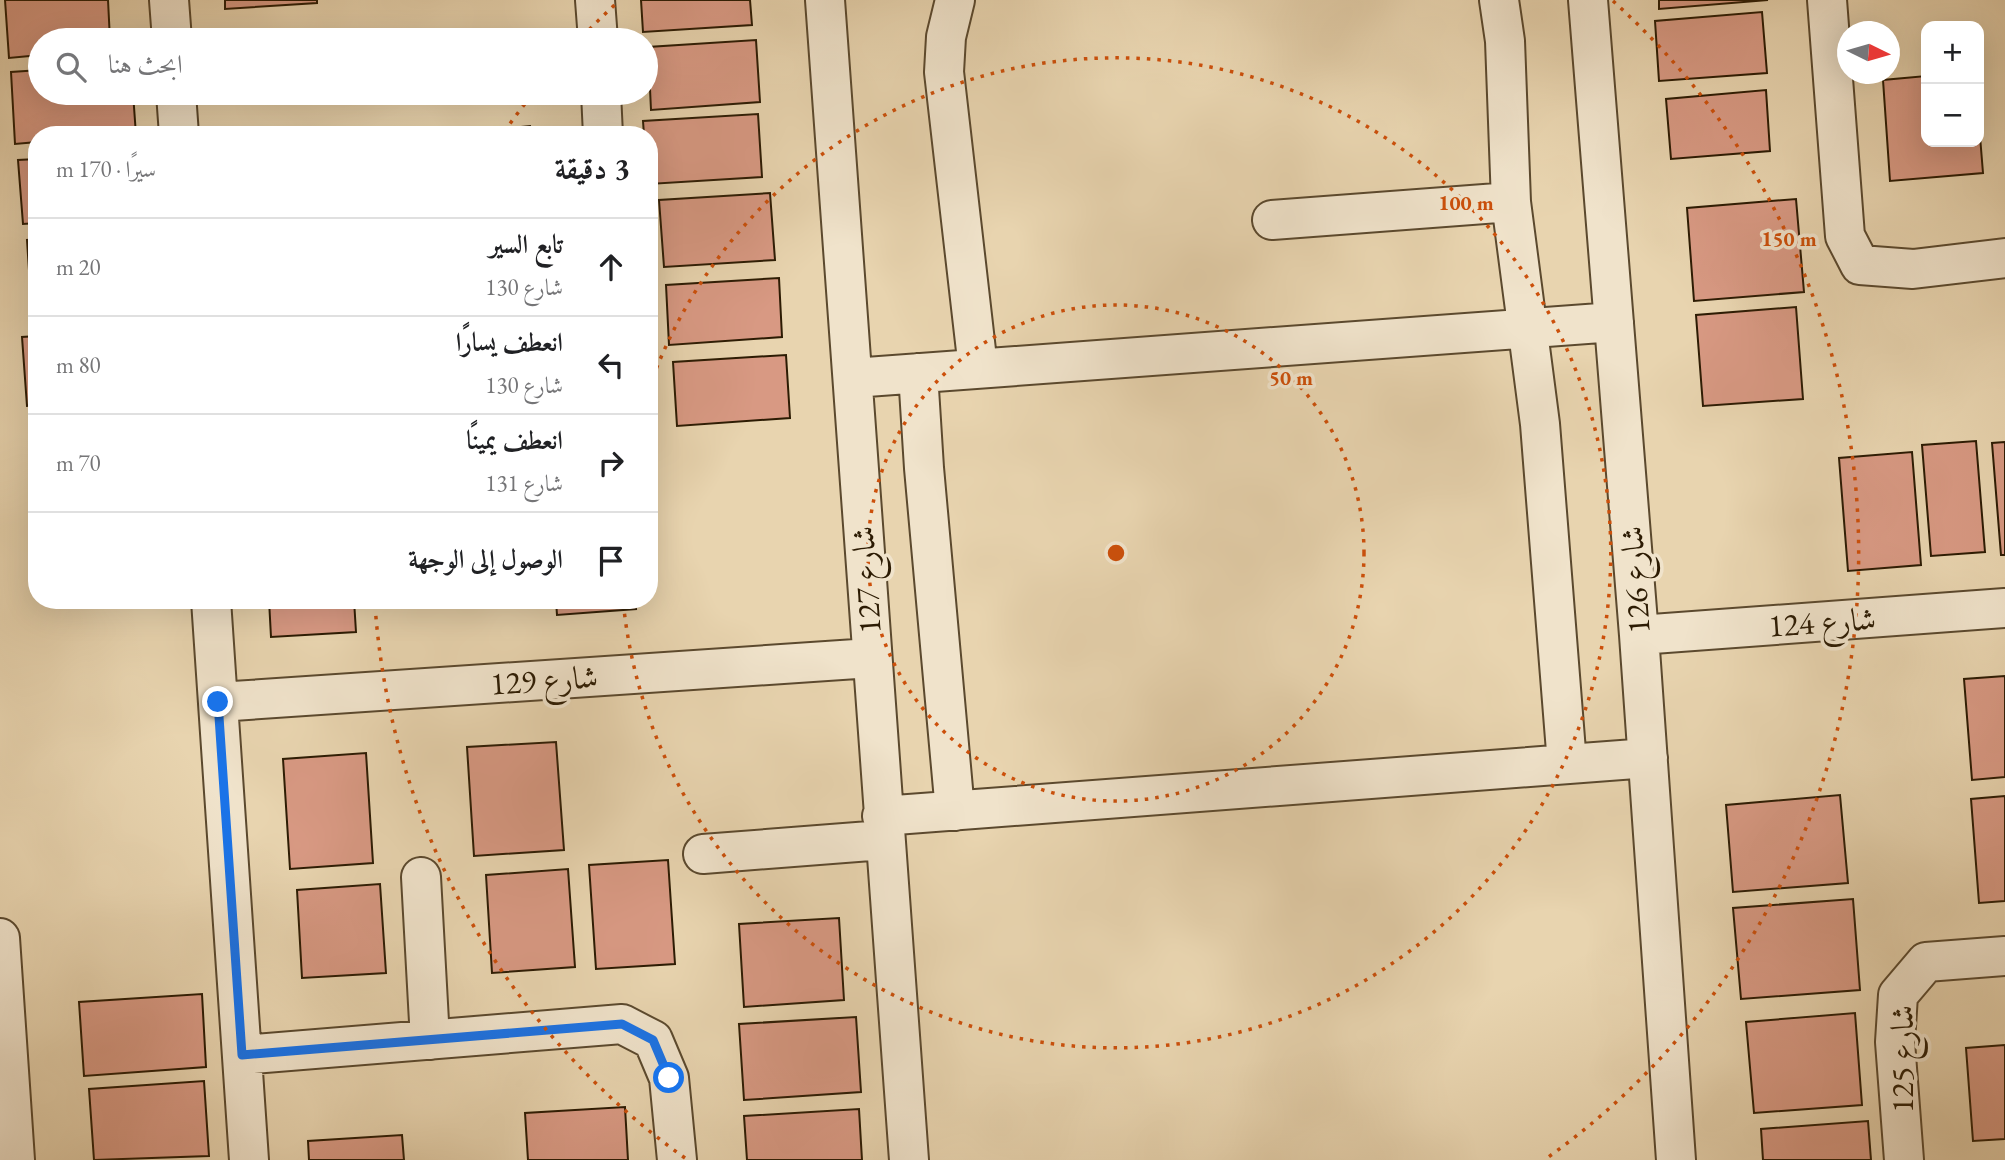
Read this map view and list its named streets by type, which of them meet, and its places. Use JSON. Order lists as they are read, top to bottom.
{
  "streets": {
    "street": [
      "شارع 127",
      "شارع 126",
      "شارع 124",
      "شارع 129",
      "شارع 125"
    ]
  },
  "crossings": [
    ["شارع 127", "شارع 129"],
    ["شارع 126", "شارع 124"]
  ],
  "north": "right",
  "page": {
    "map_buttons": ["+", "−"],
    "search": "ابحث هنا",
    "heading": ["3 دقيقة", "سيرًا · 170 m"],
    "list": [
      ["تابع السير", "شارع 130", "20 m"],
      ["انعطف يسارًا", "شارع 130", "80 m"],
      ["انعطف يمينًا", "شارع 131", "70 m"],
      "الوصول إلى الوجهة"
    ]
  },
  "rings": ["100 m", "150 m", "50 m"]
}
